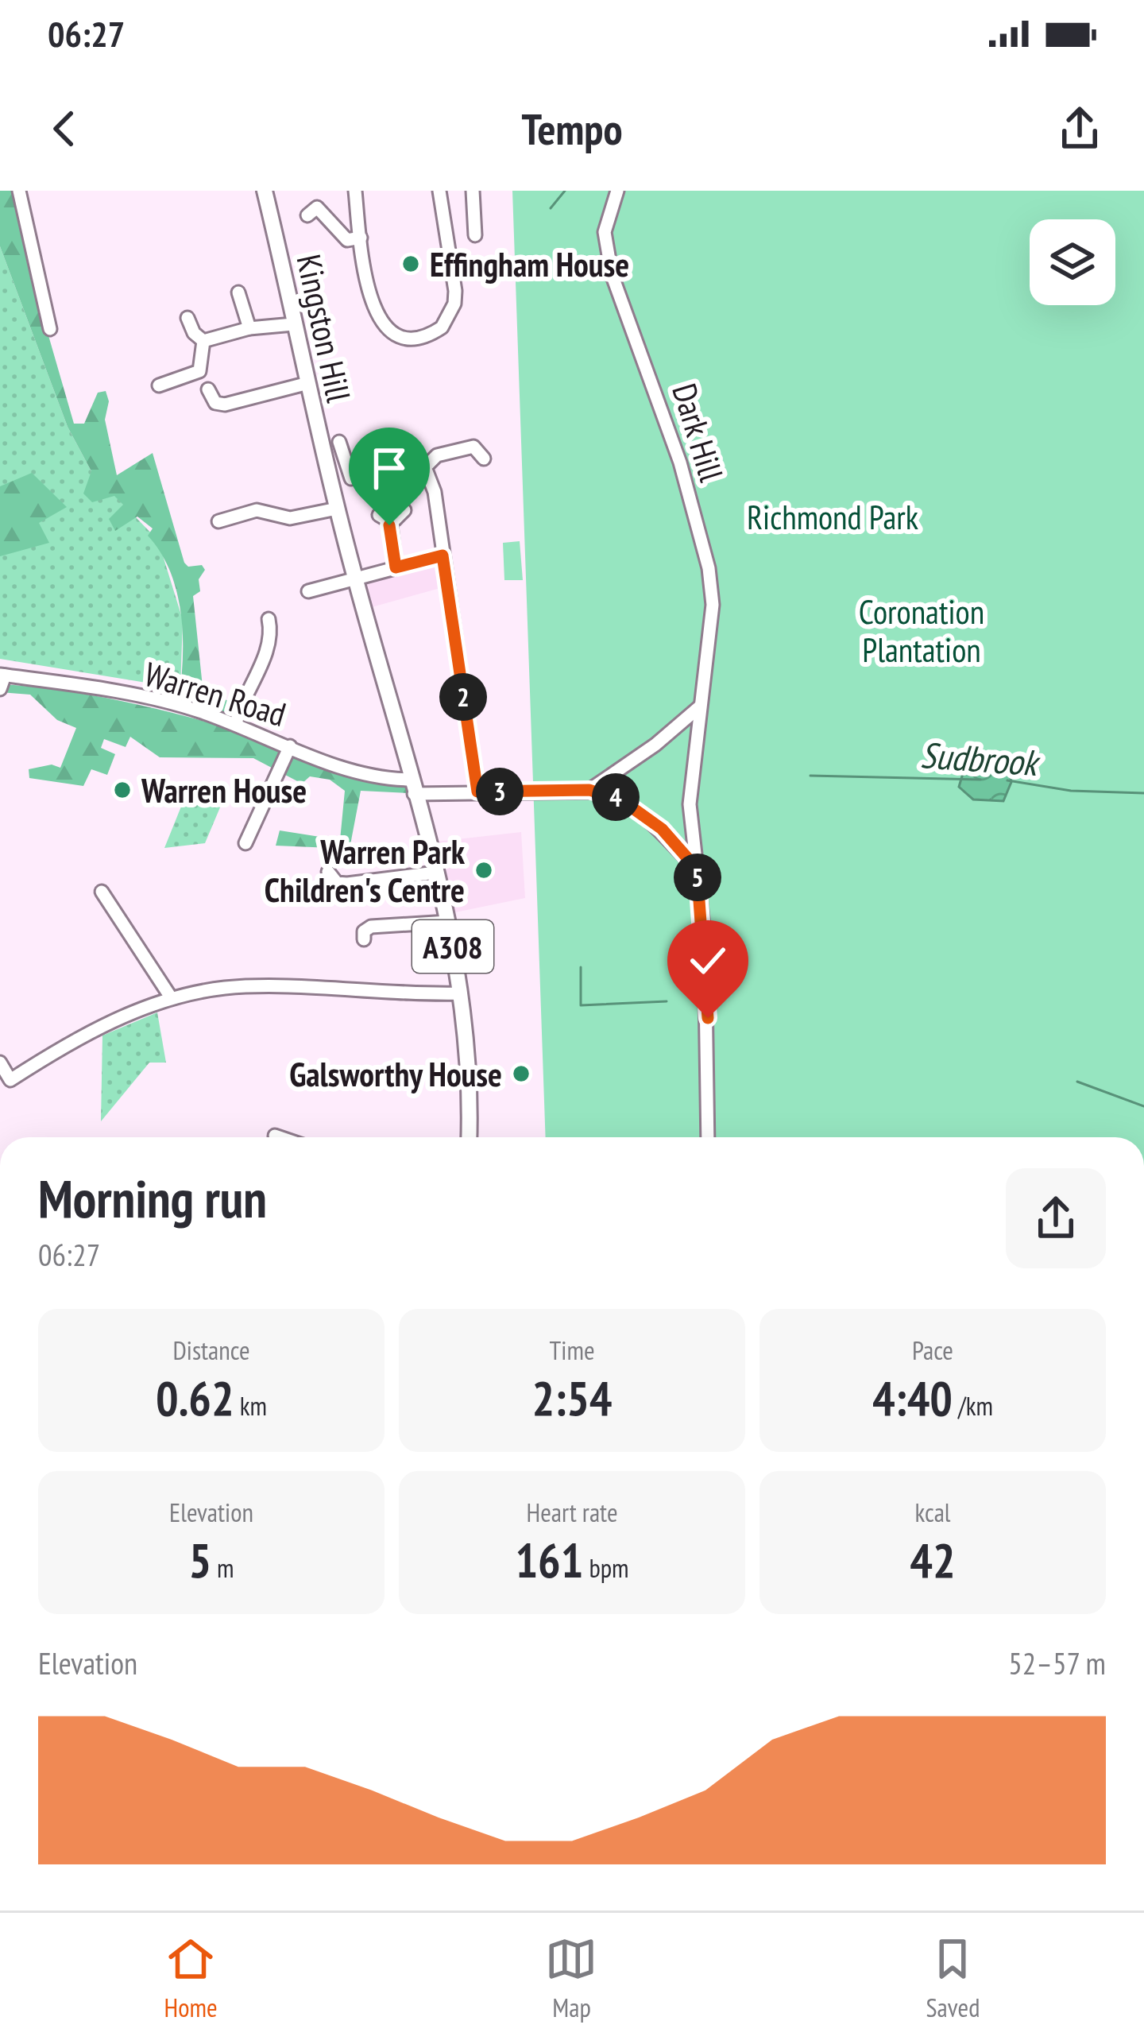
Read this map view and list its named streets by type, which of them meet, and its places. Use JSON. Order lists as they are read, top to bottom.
{
  "streets": {
    "main road": ["Kingston Hill", "A308"],
    "street": ["Dark Hill", "Warren Road"]
  },
  "crossings": [
    ["Kingston Hill", "Warren Road"]
  ],
  "water": ["Sudbrook"],
  "parks": ["Richmond Park", "Coronation Plantation"],
  "places": [
    "Effingham House",
    "Warren House",
    "Warren Park Children's Centre",
    "Galsworthy House"
  ],
  "page": {
    "status": "06:27",
    "header": "Tempo",
    "pins": [
      "2",
      "3",
      "4",
      "5"
    ],
    "heading": ["Morning run", "06:27"],
    "stats": [
      ["Distance", "0.62 km"],
      ["Time", "2:54"],
      ["Pace", "4:40 /km"],
      ["Elevation", "5 m"],
      ["Heart rate", "161 bpm"],
      ["kcal", "42"]
    ],
    "chart": ["Elevation", "52–57 m"],
    "tabs": ["Home", "Map", "Saved"]
  }
}
